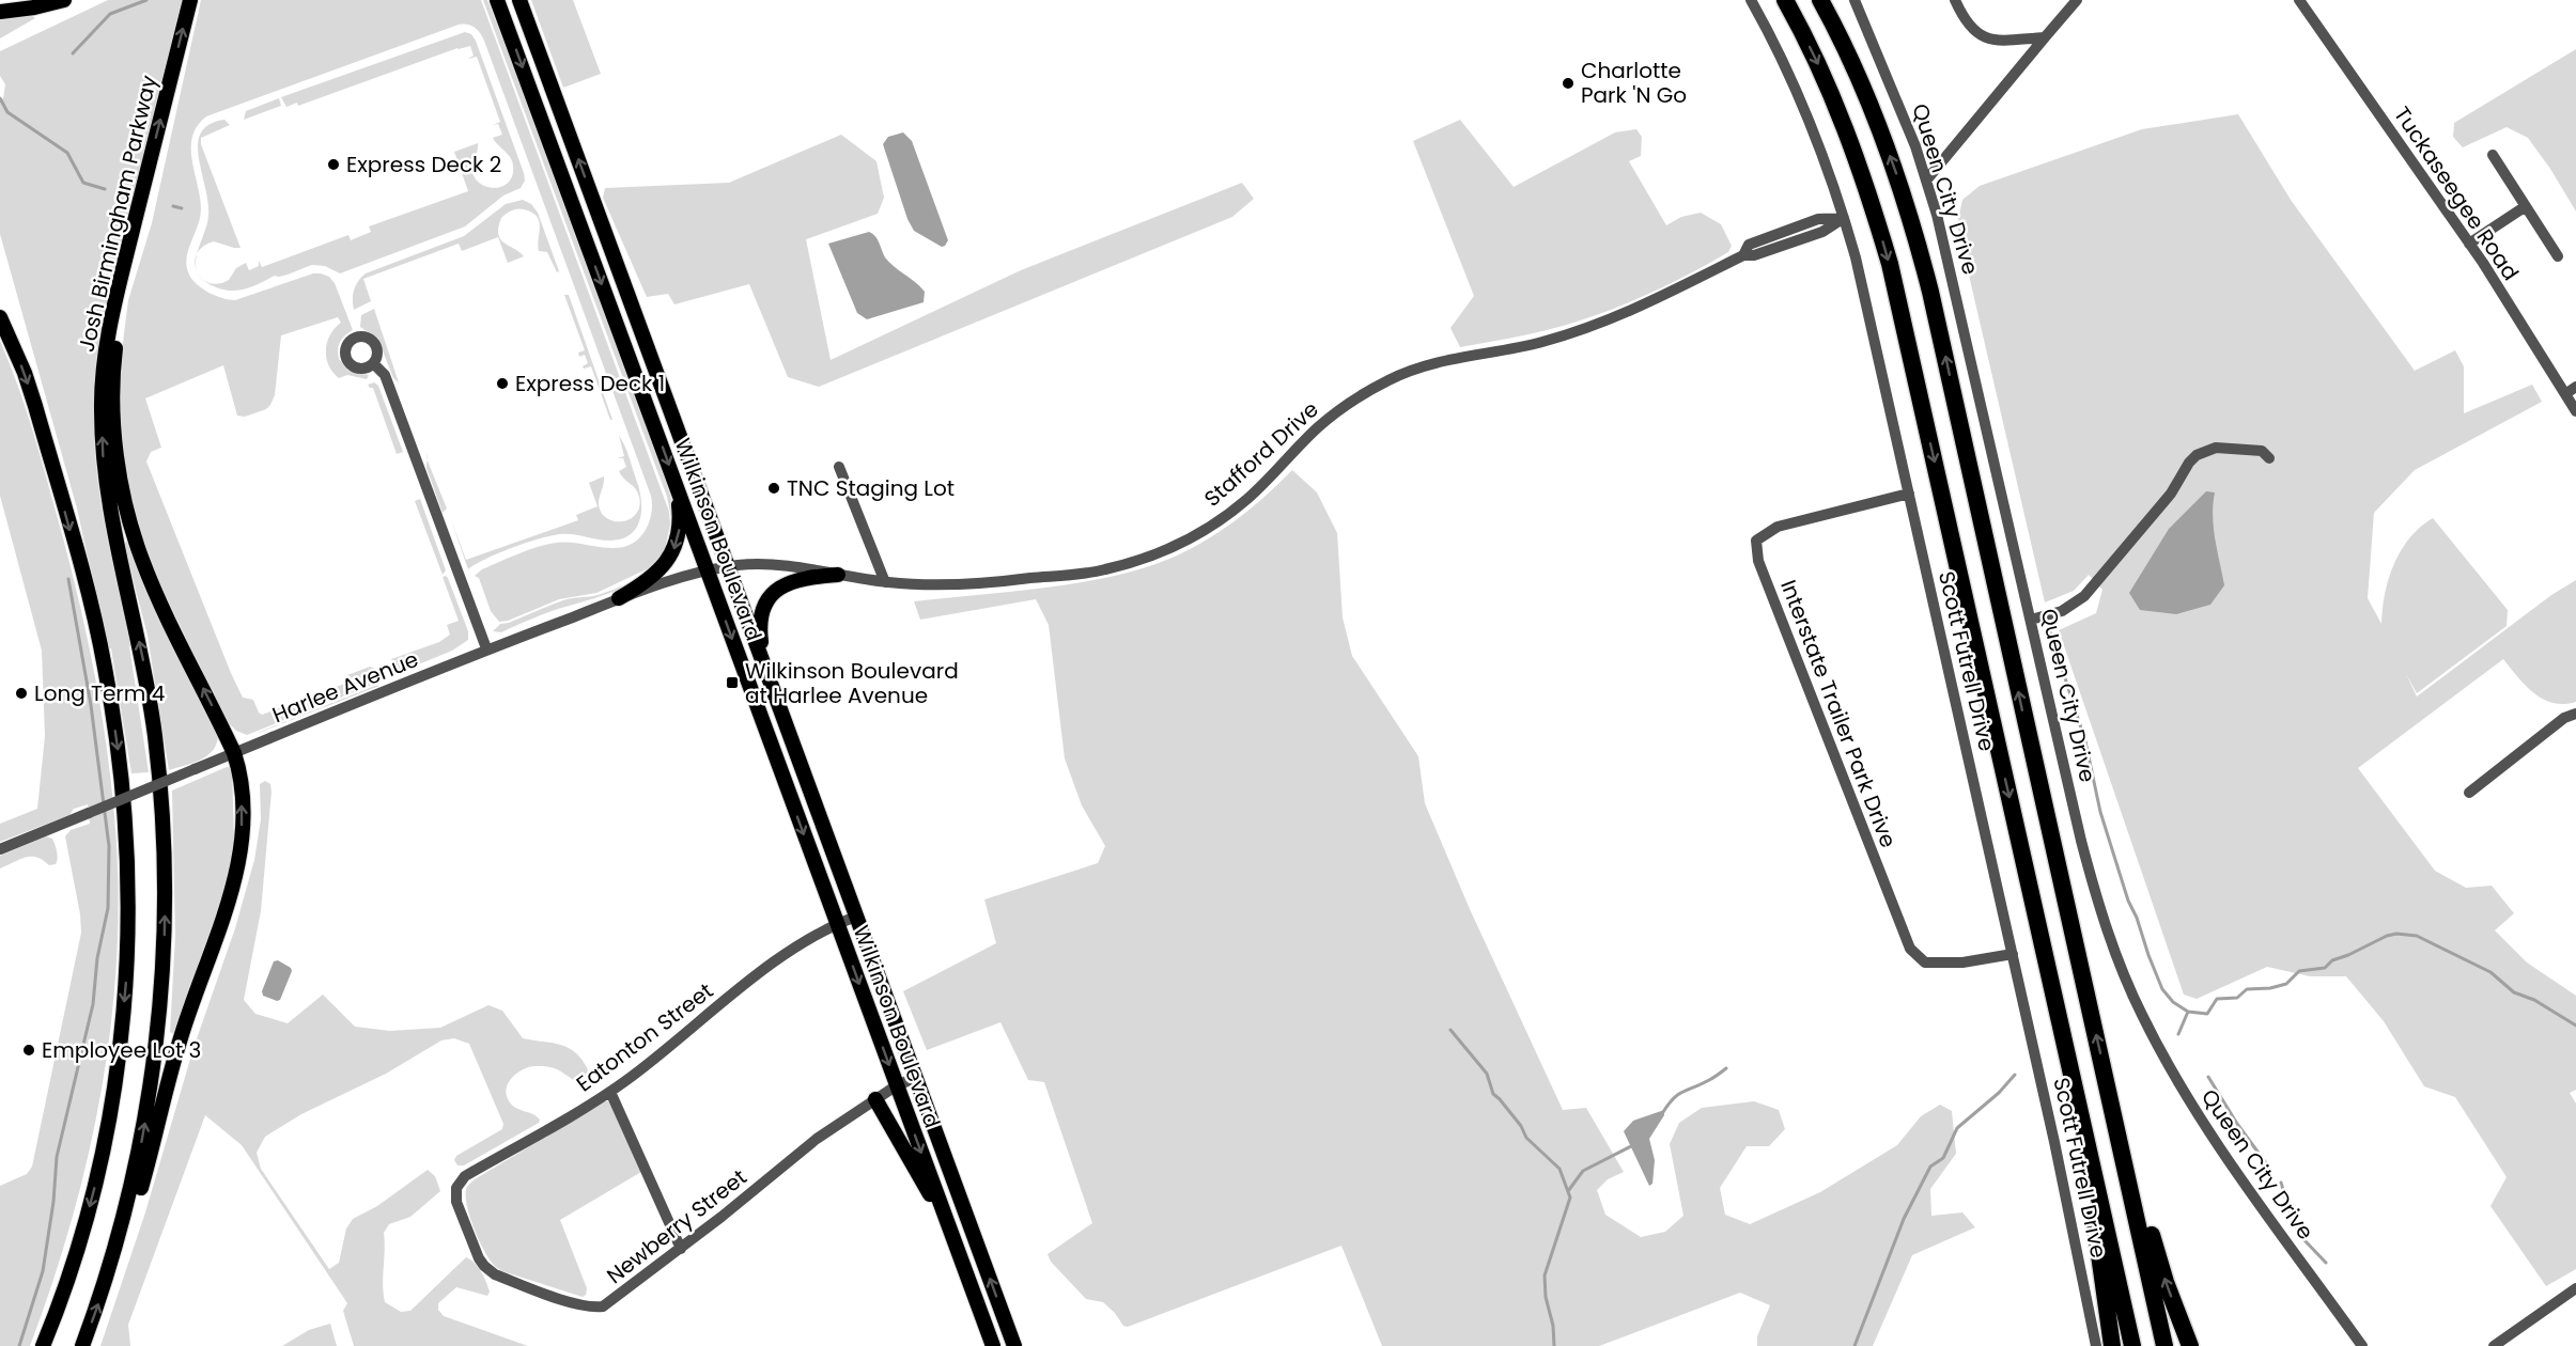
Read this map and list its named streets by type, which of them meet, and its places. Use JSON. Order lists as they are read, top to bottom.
{
  "streets": {
    "main road": ["Josh Birmingham Parkway", "Wilkinson Boulevard"],
    "street": [
      "Queen City Drive",
      "Tuckaseegee Road",
      "Stafford Drive",
      "Scott Futrell Drive",
      "Harlee Avenue",
      "Interstate Trailer Park Drive",
      "Eatonton Street",
      "Newberry Street"
    ]
  },
  "crossings": [
    ["Stafford Drive", "Wilkinson Boulevard"],
    ["Stafford Drive", "Scott Futrell Drive"],
    ["Stafford Drive", "Harlee Avenue"],
    ["Wilkinson Boulevard", "Harlee Avenue"],
    ["Wilkinson Boulevard", "Eatonton Street"],
    ["Wilkinson Boulevard", "Newberry Street"],
    ["Scott Futrell Drive", "Interstate Trailer Park Drive"],
    ["Eatonton Street", "Newberry Street"]
  ],
  "places": {
    "other": [
      "Charlotte Park 'N Go",
      "Express Deck 2",
      "Express Deck 1",
      "TNC Staging Lot",
      "Long Term 4",
      "Employee Lot 3"
    ],
    "transit": ["Wilkinson Boulevard at Harlee Avenue"]
  }
}
